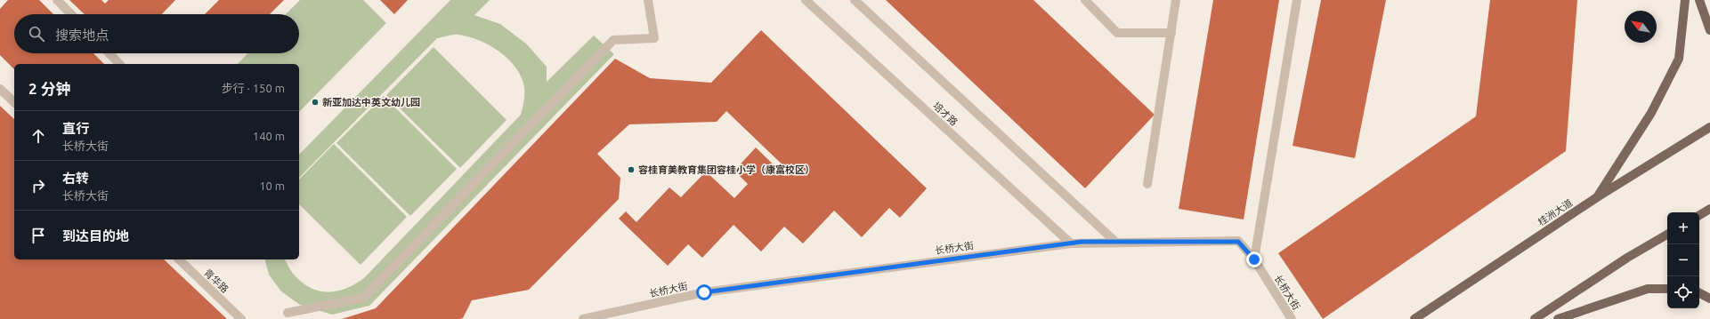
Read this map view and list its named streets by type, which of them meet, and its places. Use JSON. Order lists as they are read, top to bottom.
{
  "streets": {
    "main road": ["桂洲大道"],
    "street": ["培才路", "长桥大街", "青华路"]
  },
  "crossings": [
    ["培才路", "长桥大街"]
  ],
  "places": ["新亚加达中英文幼儿园", "容桂育美教育集团容桂小学（康富校区）"],
  "north": "top left",
  "page": {
    "search": "搜索地点",
    "heading": ["2 分钟", "步行 · 150 m"],
    "list": [
      ["直行", "长桥大街", "140 m"],
      ["右转", "长桥大街", "10 m"],
      "到达目的地"
    ],
    "map_buttons": ["+", "−"]
  }
}
